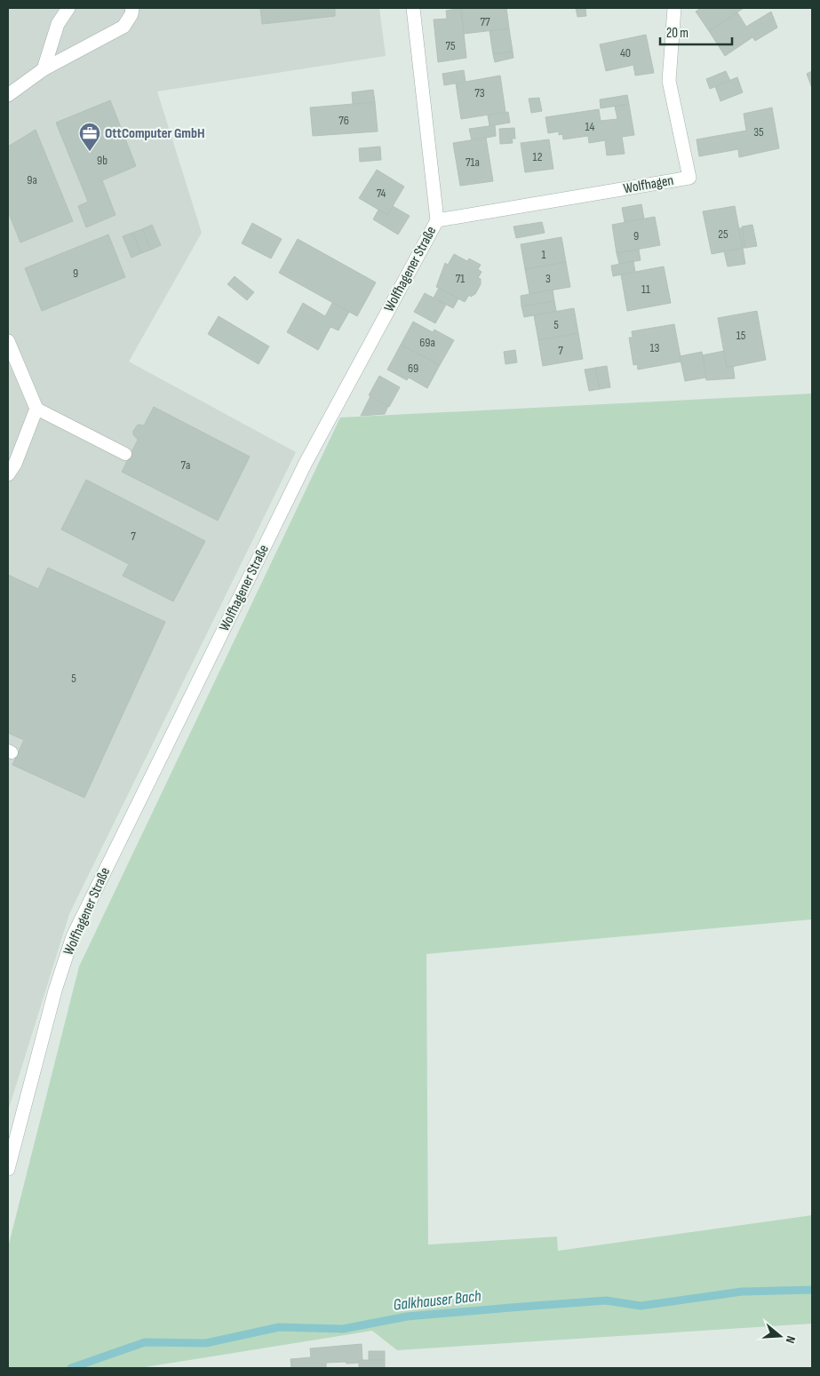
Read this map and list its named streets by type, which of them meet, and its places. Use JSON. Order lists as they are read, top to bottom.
{
  "streets": {
    "street": ["Wolfhagen", "Wolfhagener Straße"]
  },
  "crossings": [
    ["Wolfhagen", "Wolfhagener Straße"]
  ],
  "water": ["Galkhauser Bach"],
  "places": {
    "office": ["OttComputer GmbH"]
  },
  "house_numbers": [
    "77",
    "75",
    "40",
    "73",
    "76",
    "14",
    "35",
    "12",
    "9b",
    "71a",
    "9a",
    "74",
    "25",
    "9",
    "1",
    "9",
    "71",
    "3",
    "11",
    "5",
    "15",
    "69a",
    "13",
    "7",
    "69",
    "7a",
    "7",
    "5"
  ],
  "scale_bar": "20 m",
  "north": "right"
}
